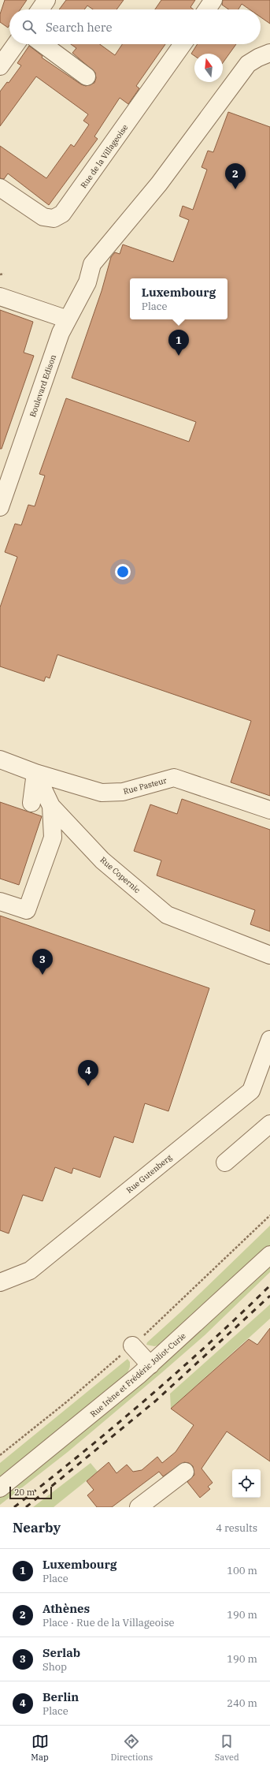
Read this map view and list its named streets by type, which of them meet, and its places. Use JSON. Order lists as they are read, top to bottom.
{
  "streets": {
    "street": [
      "Rue de la Villageoise",
      "Boulevard Edison",
      "Rue Pasteur",
      "Rue Copernic",
      "Rue Gutenberg",
      "Rue Irène et Frédéric Joliot-Curie"
    ]
  },
  "crossings": [
    ["Rue Pasteur", "Rue Copernic"]
  ],
  "scale_bar": "20 m",
  "north": "top",
  "page": {
    "search": "Search here",
    "pins": [
      "2",
      "1",
      "3",
      "4"
    ],
    "popup": ["Luxembourg", "Place"],
    "scale": "20 m",
    "heading": ["Nearby", "4 results"],
    "list": [
      {
        "mark": "1",
        "name": "Luxembourg",
        "note": "Place",
        "value": "100 m"
      },
      {
        "mark": "2",
        "name": "Athènes",
        "note": "Place · Rue de la Villageoise",
        "value": "190 m"
      },
      {
        "mark": "3",
        "name": "Serlab",
        "note": "Shop",
        "value": "190 m"
      },
      {
        "mark": "4",
        "name": "Berlin",
        "note": "Place",
        "value": "240 m"
      }
    ],
    "nav": ["Map", "Directions", "Saved"]
  }
}
